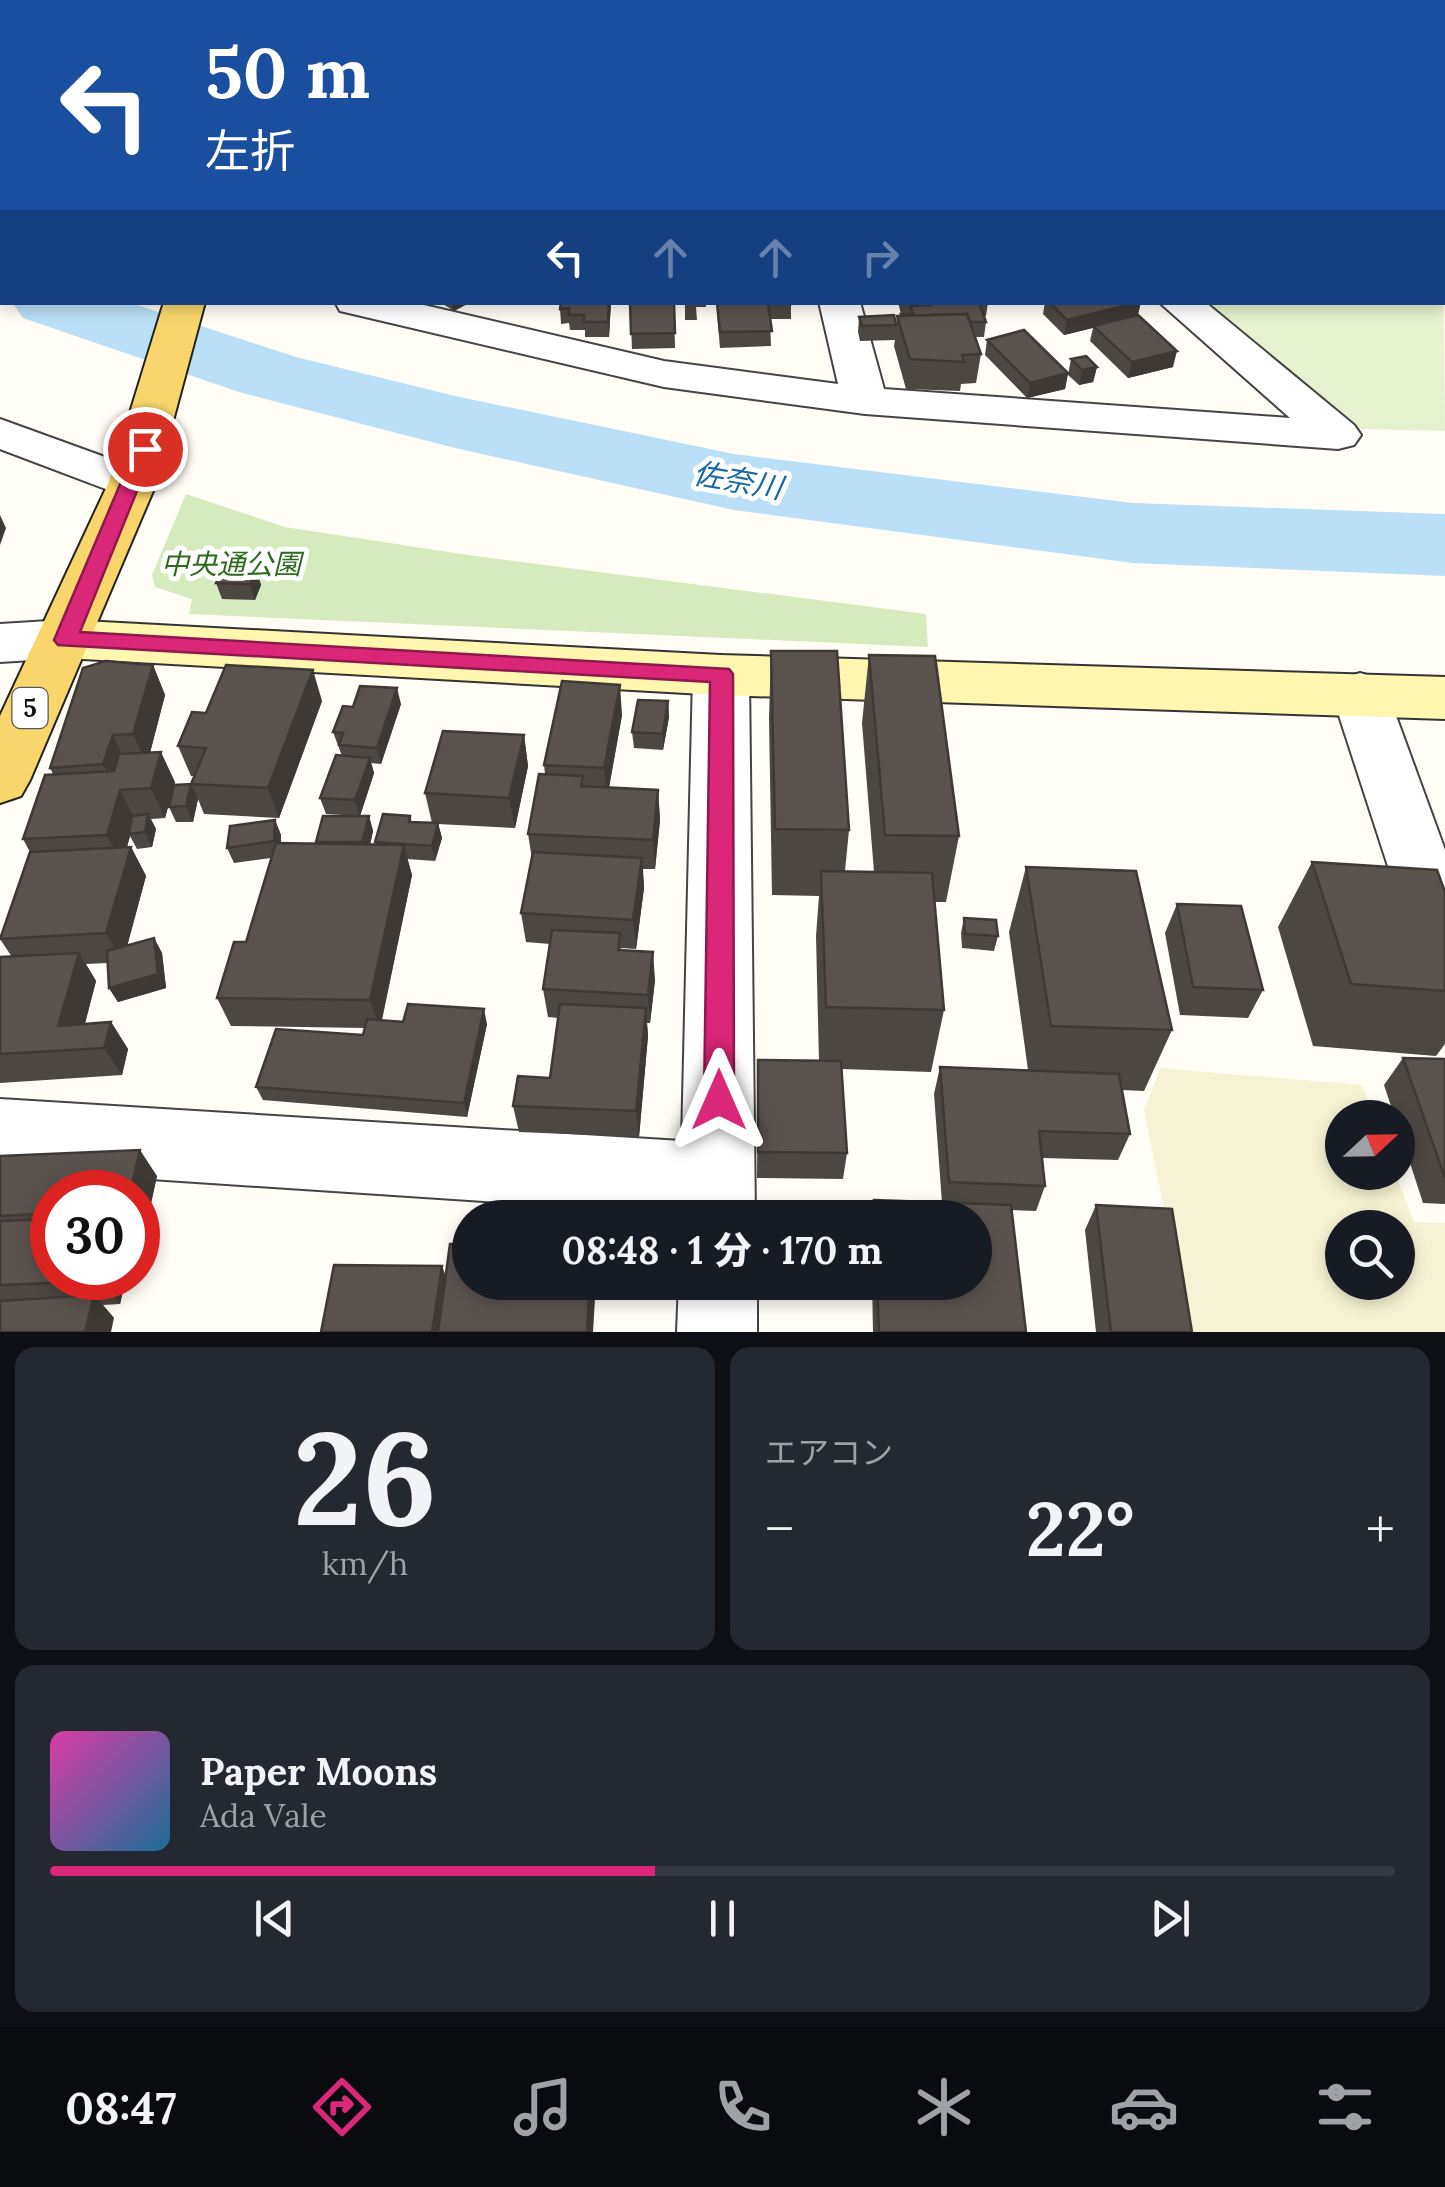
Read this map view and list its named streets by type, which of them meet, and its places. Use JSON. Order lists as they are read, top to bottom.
{
  "streets": {
    "main road": ["5"]
  },
  "water": ["佐奈川"],
  "parks": ["中央通公園"],
  "north": "right",
  "page": {
    "turn": ["50 m", "左折"],
    "limit": "30",
    "trip": "08:48 · 1 分 · 170 m",
    "tile": [
      ["26", "km/h"],
      "エアコン"
    ],
    "heat": ["−", "22°", "+"],
    "song": ["Paper Moons", "Ada Vale"],
    "tabs": "08:47"
  }
}
